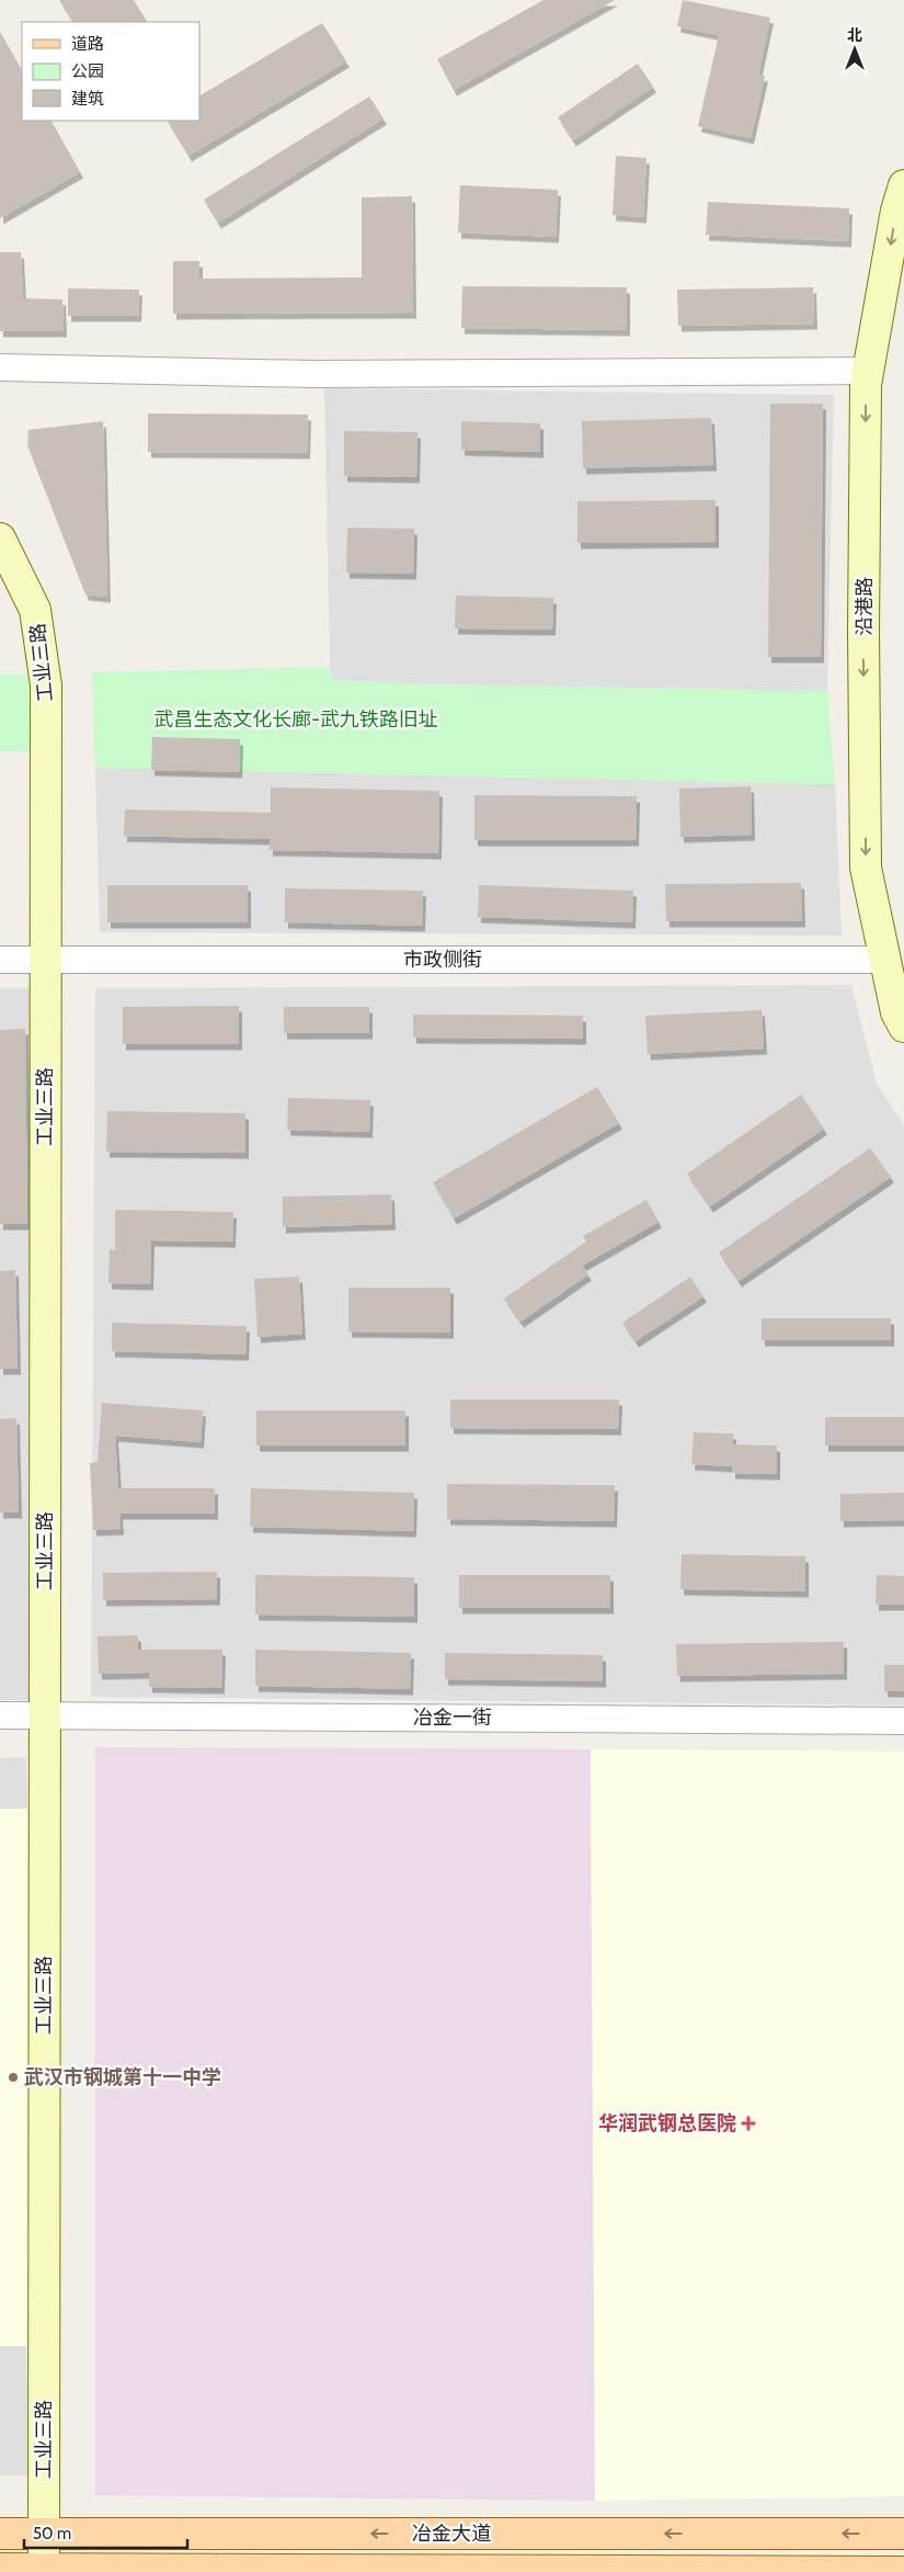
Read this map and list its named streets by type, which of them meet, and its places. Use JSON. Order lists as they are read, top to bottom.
{
  "streets": {
    "main road": ["沿港路", "工业三路", "冶金大道"],
    "street": ["市政侧街", "冶金一街"]
  },
  "crossings": [
    ["沿港路", "市政侧街"],
    ["工业三路", "市政侧街"],
    ["工业三路", "冶金一街"],
    ["工业三路", "冶金大道"]
  ],
  "one_way": ["沿港路"],
  "parks": ["武昌生态文化长廊-武九铁路旧址"],
  "places": {
    "other": ["武汉市钢城第十一中学"],
    "health": ["华润武钢总医院"]
  },
  "legend": ["道路", "公园", "建筑"],
  "scale_bar": "50 m",
  "north": "top"
}
